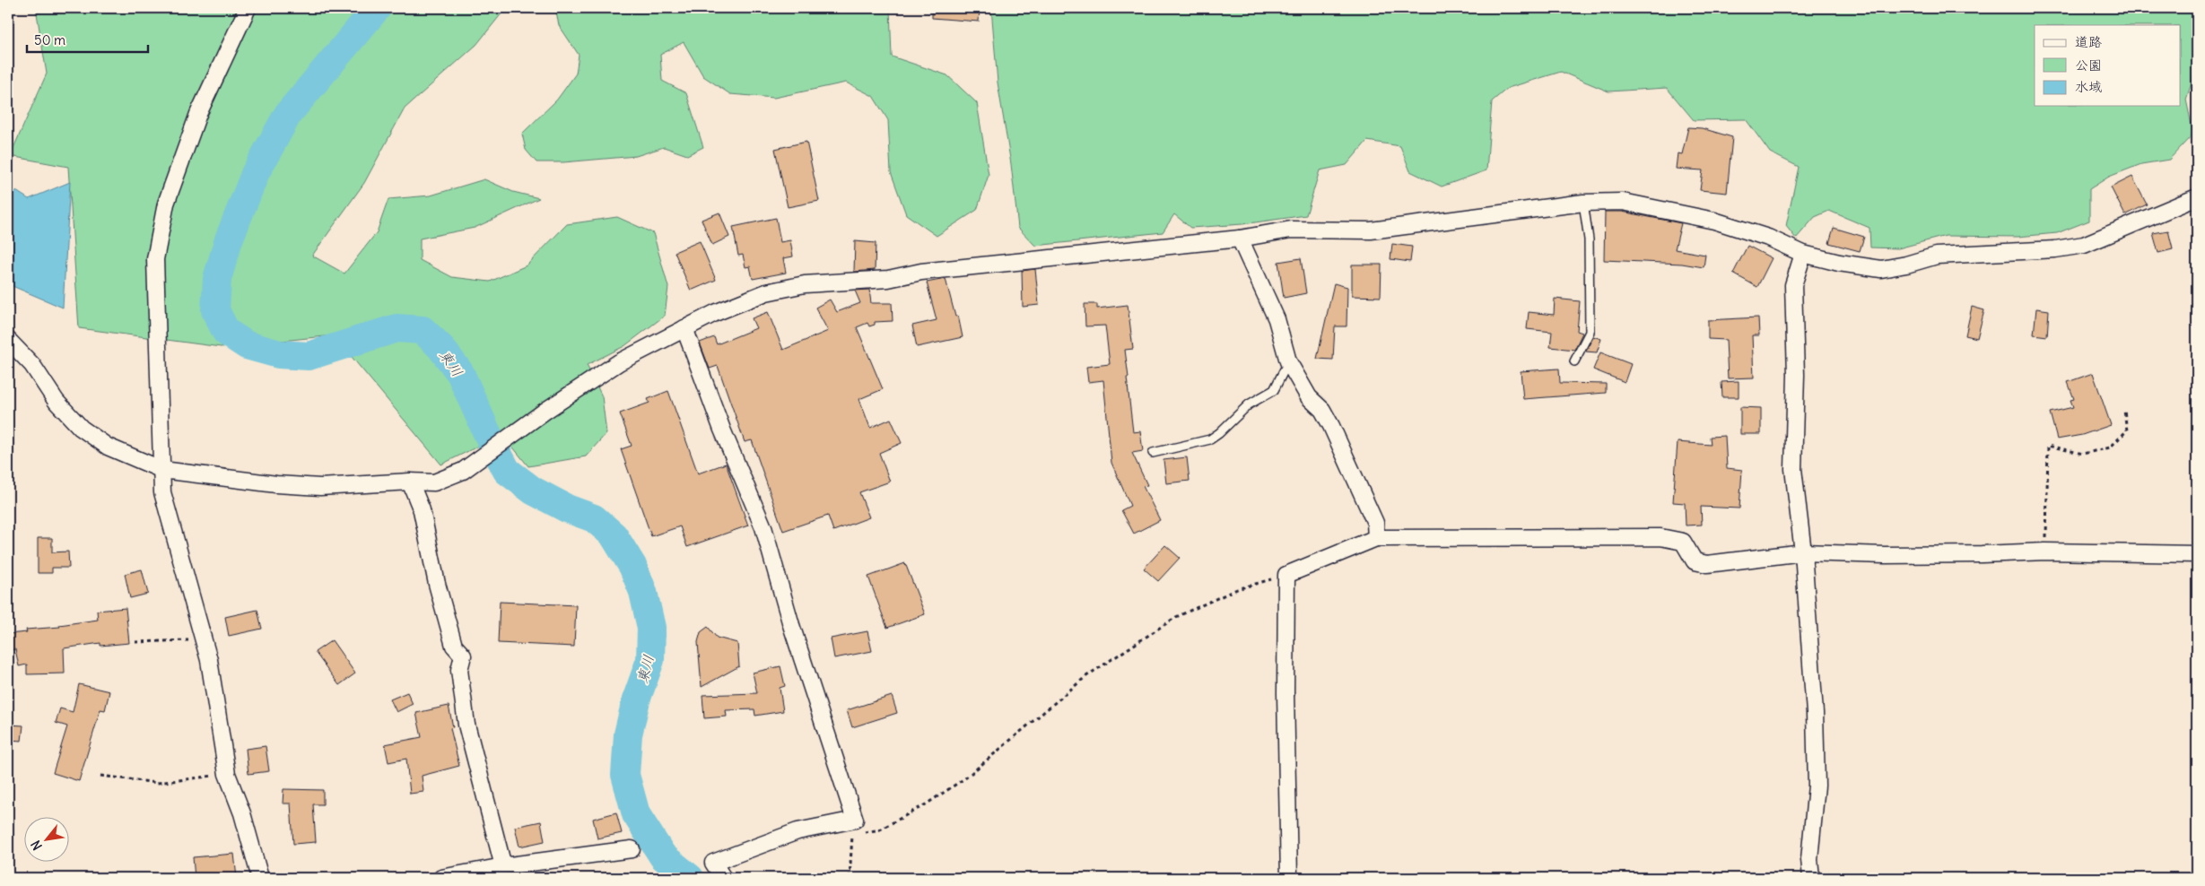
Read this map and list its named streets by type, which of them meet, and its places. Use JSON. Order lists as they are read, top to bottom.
{
  "water": ["東川"],
  "legend": ["道路", "公園", "水域"],
  "scale_bar": "50 m",
  "north": "bottom left"
}
